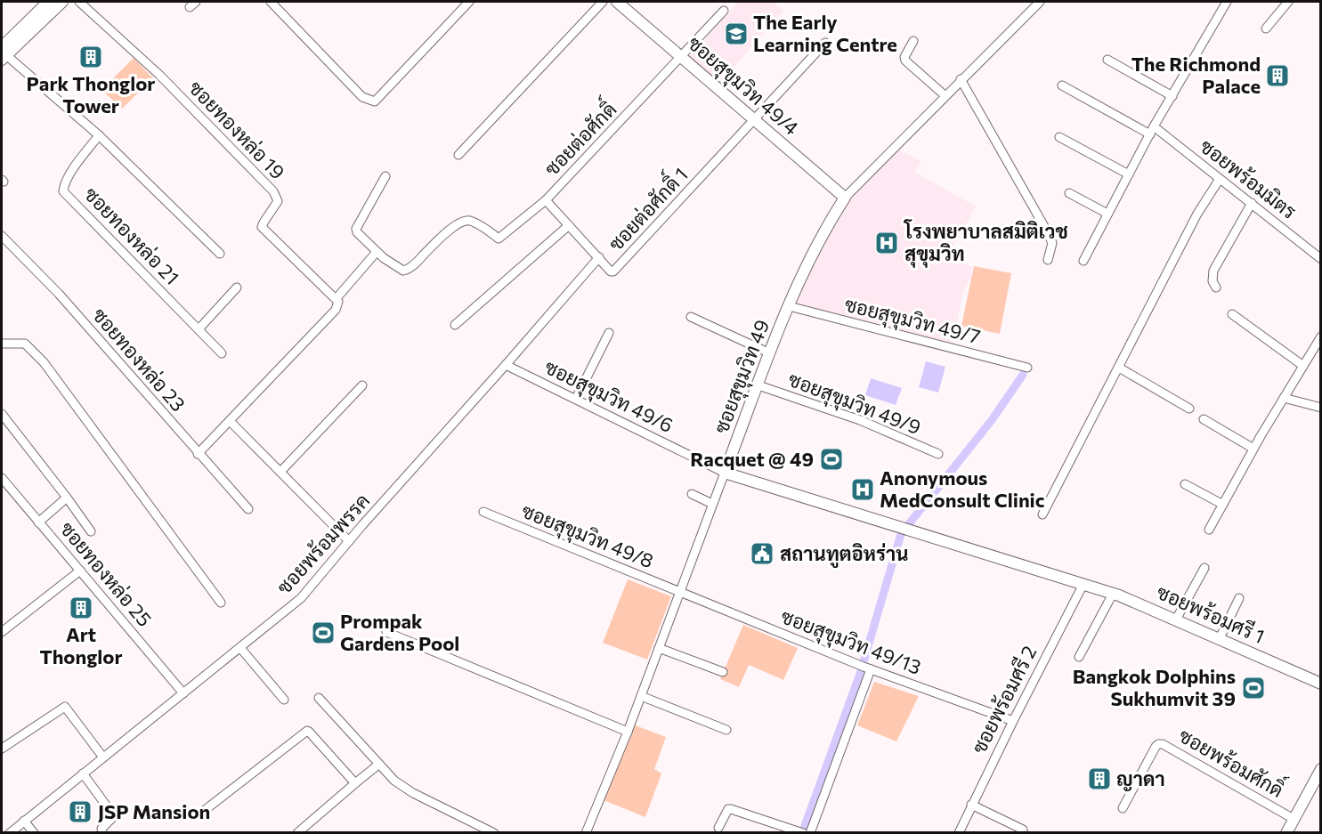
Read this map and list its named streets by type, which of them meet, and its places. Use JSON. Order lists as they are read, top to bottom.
{
  "streets": {
    "street": [
      "ซอยสุขุมวิท 49/4",
      "ซอยทองหล่อ 19",
      "ซอยต่อศักดิ์",
      "ซอยพร้อมมิตร",
      "ซอยต่อศักดิ์ 1",
      "ซอยทองหล่อ 21",
      "ซอยสุขุมวิท 49/7",
      "ซอยทองหล่อ 23",
      "ซอยสุขุมวิท 49",
      "ซอยสุขุมวิท 49/6",
      "ซอยสุขุมวิท 49/9",
      "ซอยสุขุมวิท 49/8",
      "ซอยพร้อมพรรค",
      "ซอยทองหล่อ 25",
      "ซอยพร้อมศรี 1",
      "ซอยสุขุมวิท 49/13",
      "ซอยพร้อมศรี 2",
      "ซอยพร้อมศักดิ์"
    ]
  },
  "crossings": [
    ["ซอยสุขุมวิท 49/4", "ซอยต่อศักดิ์"],
    ["ซอยสุขุมวิท 49/4", "ซอยต่อศักดิ์ 1"],
    ["ซอยสุขุมวิท 49/4", "ซอยสุขุมวิท 49"],
    ["ซอยต่อศักดิ์", "ซอยต่อศักดิ์ 1"],
    ["ซอยต่อศักดิ์ 1", "ซอยพร้อมพรรค"],
    ["ซอยสุขุมวิท 49/7", "ซอยสุขุมวิท 49"],
    ["ซอยสุขุมวิท 49", "ซอยสุขุมวิท 49/6"],
    ["ซอยสุขุมวิท 49", "ซอยสุขุมวิท 49/9"],
    ["ซอยสุขุมวิท 49", "ซอยสุขุมวิท 49/8"],
    ["ซอยสุขุมวิท 49", "ซอยพร้อมศรี 1"],
    ["ซอยสุขุมวิท 49", "ซอยสุขุมวิท 49/13"],
    ["ซอยสุขุมวิท 49/6", "ซอยพร้อมพรรค"],
    ["ซอยสุขุมวิท 49/6", "ซอยพร้อมศรี 1"],
    ["ซอยสุขุมวิท 49/8", "ซอยสุขุมวิท 49/13"],
    ["ซอยพร้อมพรรค", "ซอยทองหล่อ 25"],
    ["ซอยพร้อมศรี 1", "ซอยพร้อมศรี 2"],
    ["ซอยสุขุมวิท 49/13", "ซอยพร้อมศรี 2"]
  ],
  "places": {
    "school or university": ["The Early Learning Centre"],
    "building": [
      "Park Thonglor Tower",
      "The Richmond Palace",
      "Art Thonglor",
      "ญาดา",
      "JSP Mansion"
    ],
    "hospital": ["โรงพยาบาลสมิติเวช สุขุมวิท", "Anonymous MedConsult Clinic"],
    "sports": ["Racquet @ 49", "Prompak Gardens Pool", "Bangkok Dolphins Sukhumvit 39"],
    "public building": ["สถานทูตอิหร่าน"]
  }
}
